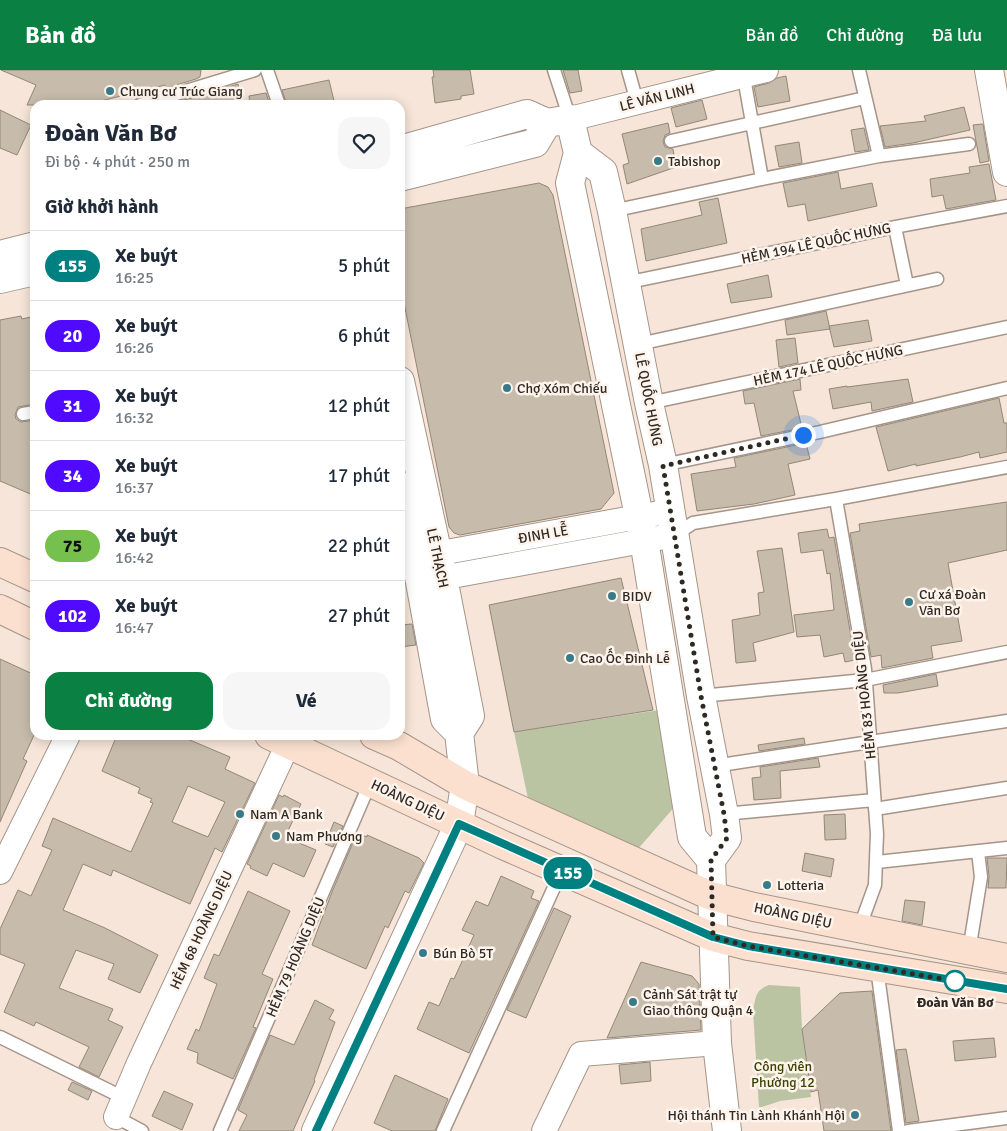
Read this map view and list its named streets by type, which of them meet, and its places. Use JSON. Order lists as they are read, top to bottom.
{
  "streets": {
    "main road": ["HOÀNG DIỆU"],
    "street": [
      "LÊ VĂN LINH",
      "LÊ QUỐC HƯNG",
      "ÐINH LỄ",
      "LÊ THẠCH",
      "HẺM 68 HOÀNG DIỆU"
    ],
    "lane": [
      "HẺM 194 LÊ QUỐC HƯNG",
      "HẺM 174 LÊ QUỐC HƯNG",
      "HẺM 83 HOÀNG DIỆU",
      "HẺM 79 HOÀNG DIỆU"
    ]
  },
  "crossings": [
    ["HẺM 194 LÊ QUỐC HƯNG", "LÊ QUỐC HƯNG"],
    ["HẺM 174 LÊ QUỐC HƯNG", "LÊ QUỐC HƯNG"],
    ["LÊ QUỐC HƯNG", "ÐINH LỄ"],
    ["ÐINH LỄ", "LÊ THẠCH"],
    ["LÊ THẠCH", "HOÀNG DIỆU"],
    ["HẺM 83 HOÀNG DIỆU", "HOÀNG DIỆU"],
    ["HOÀNG DIỆU", "HẺM 68 HOÀNG DIỆU"],
    ["HOÀNG DIỆU", "HẺM 79 HOÀNG DIỆU"]
  ],
  "parks": ["Công viên Phường 12"],
  "places": [
    "Chung cư Trúc Giang",
    "Tabishop",
    "Chợ Xóm Chiếu",
    "BIDV",
    "Cư xá Đoàn Văn Bơ",
    "Cao Ốc Đinh Lễ",
    "Nam A Bank",
    "Nam Phương",
    "Lotteria",
    "Bún Bò 5T",
    "Đoàn Văn Bơ",
    "Cảnh Sát trật tự Giao thông Quận 4",
    "Hội thánh Tin Lành Khánh Hội"
  ],
  "lines": ["bus line 155"],
  "page": {
    "header": "Bản đồ",
    "nav": ["Bản đồ", "Chỉ đường", "Đã lưu"],
    "on_map": "155",
    "heading": [
      ["Đoàn Văn Bơ", "Đi bộ · 4 phút · 250 m"],
      "Giờ khởi hành"
    ],
    "list": [
      {
        "mark": "155",
        "name": "Xe buýt",
        "note": "16:25",
        "value": "5 phút"
      },
      {
        "mark": "20",
        "name": "Xe buýt",
        "note": "16:26",
        "value": "6 phút"
      },
      {
        "mark": "31",
        "name": "Xe buýt",
        "note": "16:32",
        "value": "12 phút"
      },
      {
        "mark": "34",
        "name": "Xe buýt",
        "note": "16:37",
        "value": "17 phút"
      },
      {
        "mark": "75",
        "name": "Xe buýt",
        "note": "16:42",
        "value": "22 phút"
      },
      {
        "mark": "102",
        "name": "Xe buýt",
        "note": "16:47",
        "value": "27 phút"
      }
    ],
    "buttons": ["Chỉ đường", "Vé"]
  }
}
